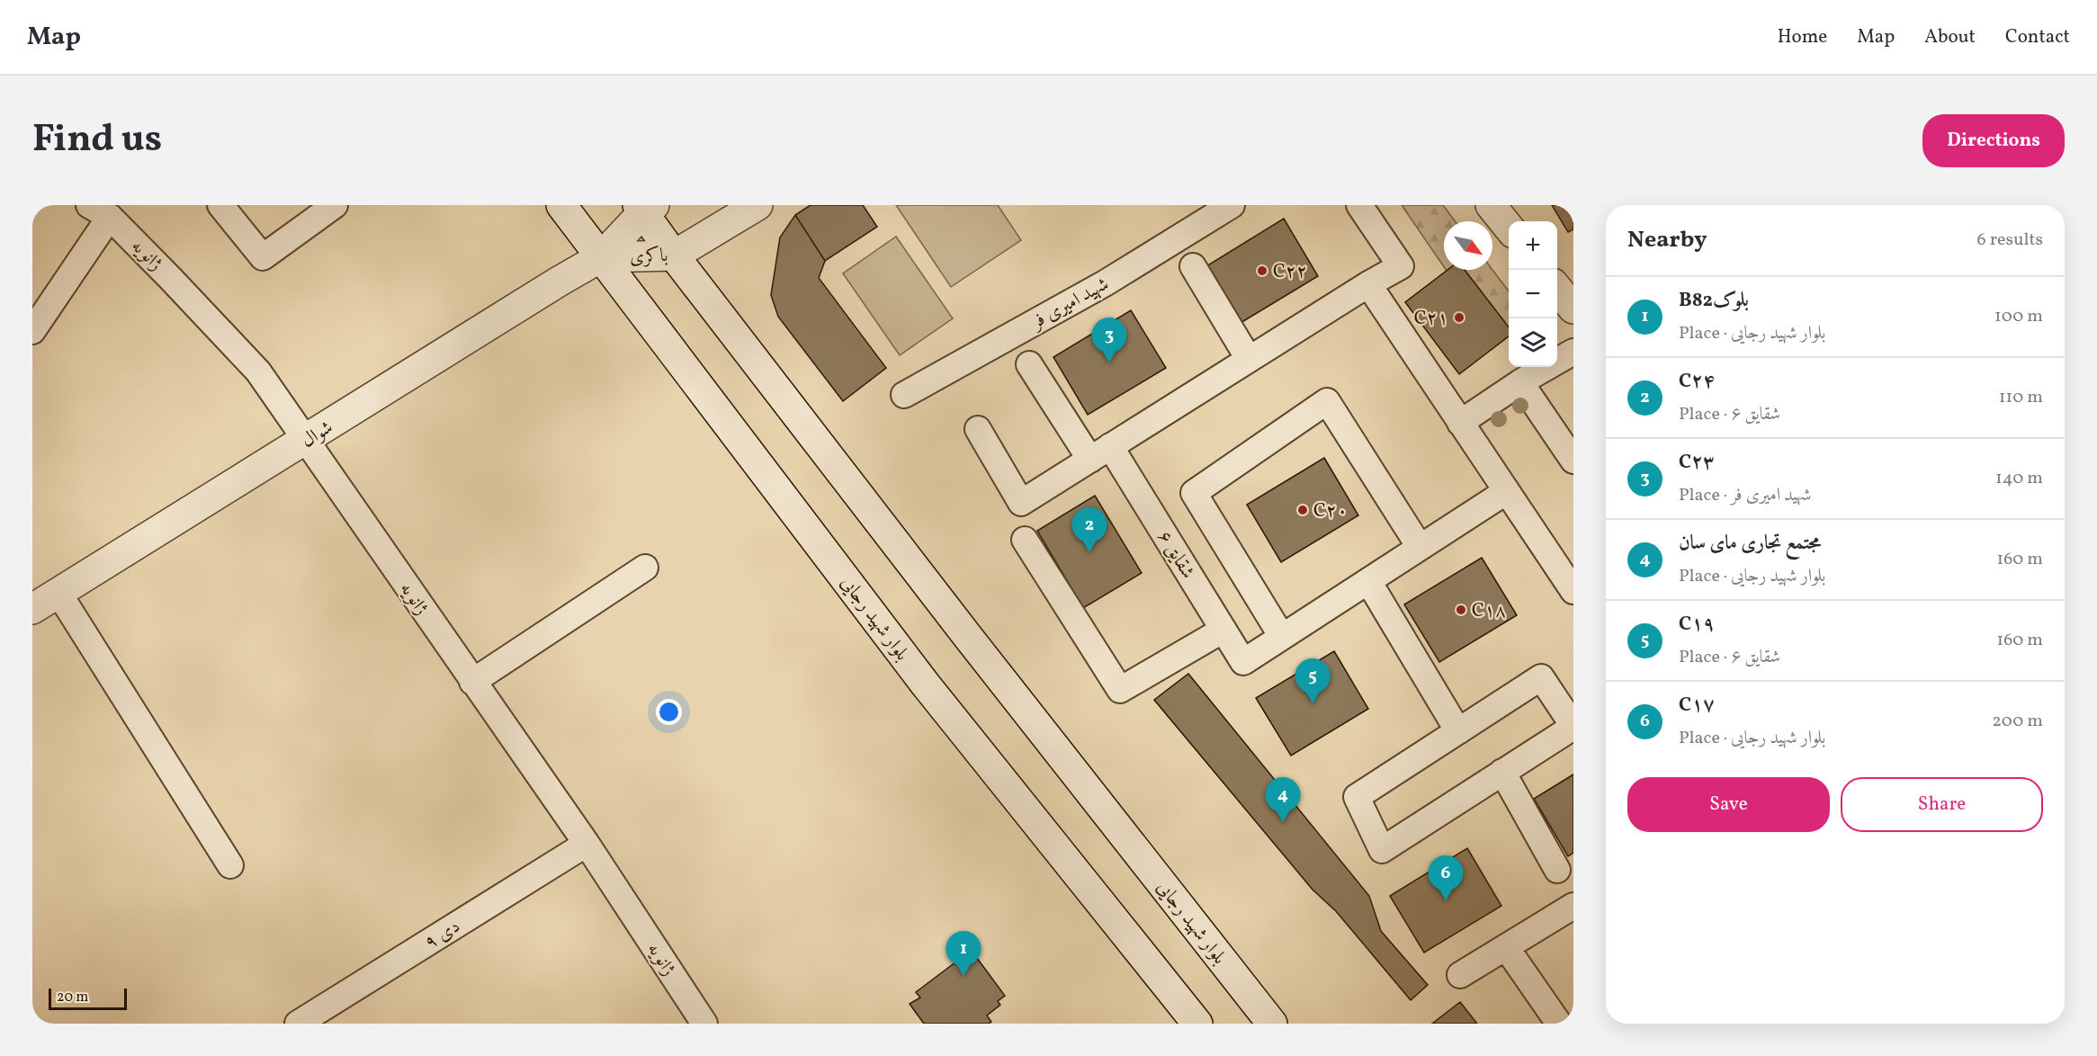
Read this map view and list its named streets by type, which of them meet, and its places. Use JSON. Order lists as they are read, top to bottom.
{
  "streets": {
    "main road": ["باکری", "شوال", "بلوار شهید رجایی"],
    "street": [
      "ژانویه",
      "شهید امیری فر",
      "شقایق ۶",
      "۹ دی"
    ]
  },
  "crossings": [
    ["ژانویه", "شوال"],
    ["ژانویه", "۹ دی"],
    ["باکری", "شوال"],
    ["باکری", "بلوار شهید رجایی"],
    ["شوال", "بلوار شهید رجایی"]
  ],
  "places": [
    "C۲۲",
    "C۲۱",
    "C۲۰",
    "C۱۸"
  ],
  "scale_bar": "20 m",
  "north": "bottom right",
  "page": {
    "header": "Map",
    "nav": [
      "Home",
      "Map",
      "About",
      "Contact"
    ],
    "title": "Find us",
    "buttons": [
      "Directions",
      ["Save", "Share"]
    ],
    "heading": ["Nearby", "6 results"],
    "map_buttons": ["+", "−"],
    "list": [
      {
        "mark": "1",
        "name": "B82بلوک",
        "note": "Place · بلوار شهید رجایی",
        "value": "100 m"
      },
      {
        "mark": "2",
        "name": "C۲۴",
        "note": "Place · شقایق ۶",
        "value": "110 m"
      },
      {
        "mark": "3",
        "name": "C۲۳",
        "note": "Place · شهید امیری فر",
        "value": "140 m"
      },
      {
        "mark": "4",
        "name": "مجتمع تجاری مای سان",
        "note": "Place · بلوار شهید رجایی",
        "value": "160 m"
      },
      {
        "mark": "5",
        "name": "C۱۹",
        "note": "Place · شقایق ۶",
        "value": "160 m"
      },
      {
        "mark": "6",
        "name": "C۱۷",
        "note": "Place · بلوار شهید رجایی",
        "value": "200 m"
      }
    ],
    "pins": [
      "3",
      "2",
      "5",
      "4",
      "6",
      "1"
    ],
    "scale": "20 m"
  }
}
